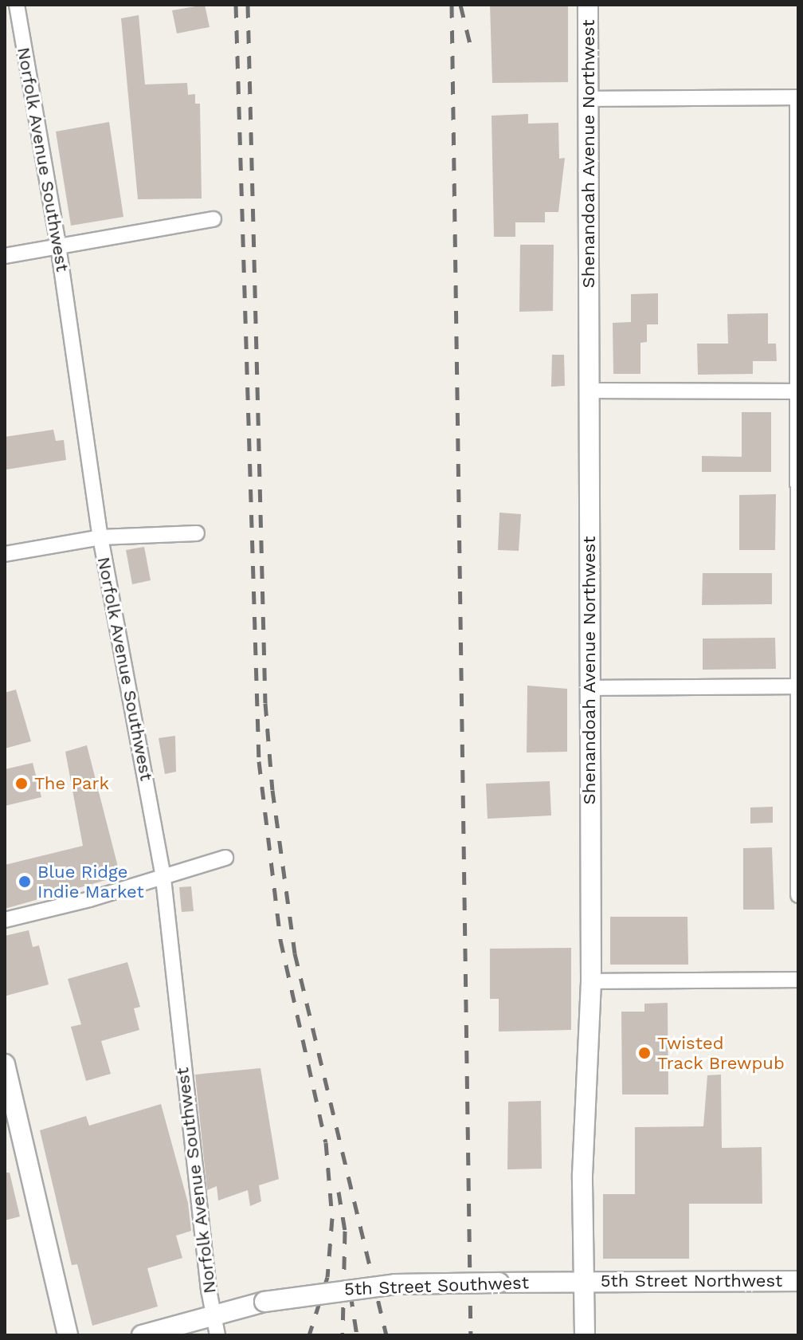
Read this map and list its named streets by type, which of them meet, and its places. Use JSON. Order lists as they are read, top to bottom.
{
  "streets": {
    "street": [
      "Shenandoah Avenue Northwest",
      "Norfolk Avenue Southwest",
      "5th Street Northwest",
      "5th Street Southwest"
    ]
  },
  "crossings": [
    ["Shenandoah Avenue Northwest", "5th Street Northwest"],
    ["Shenandoah Avenue Northwest", "5th Street Southwest"],
    ["Norfolk Avenue Southwest", "5th Street Southwest"],
    ["5th Street Northwest", "5th Street Southwest"]
  ],
  "places": ["The Park", "Blue Ridge Indie Market", "Twisted Track Brewpub"]
}
